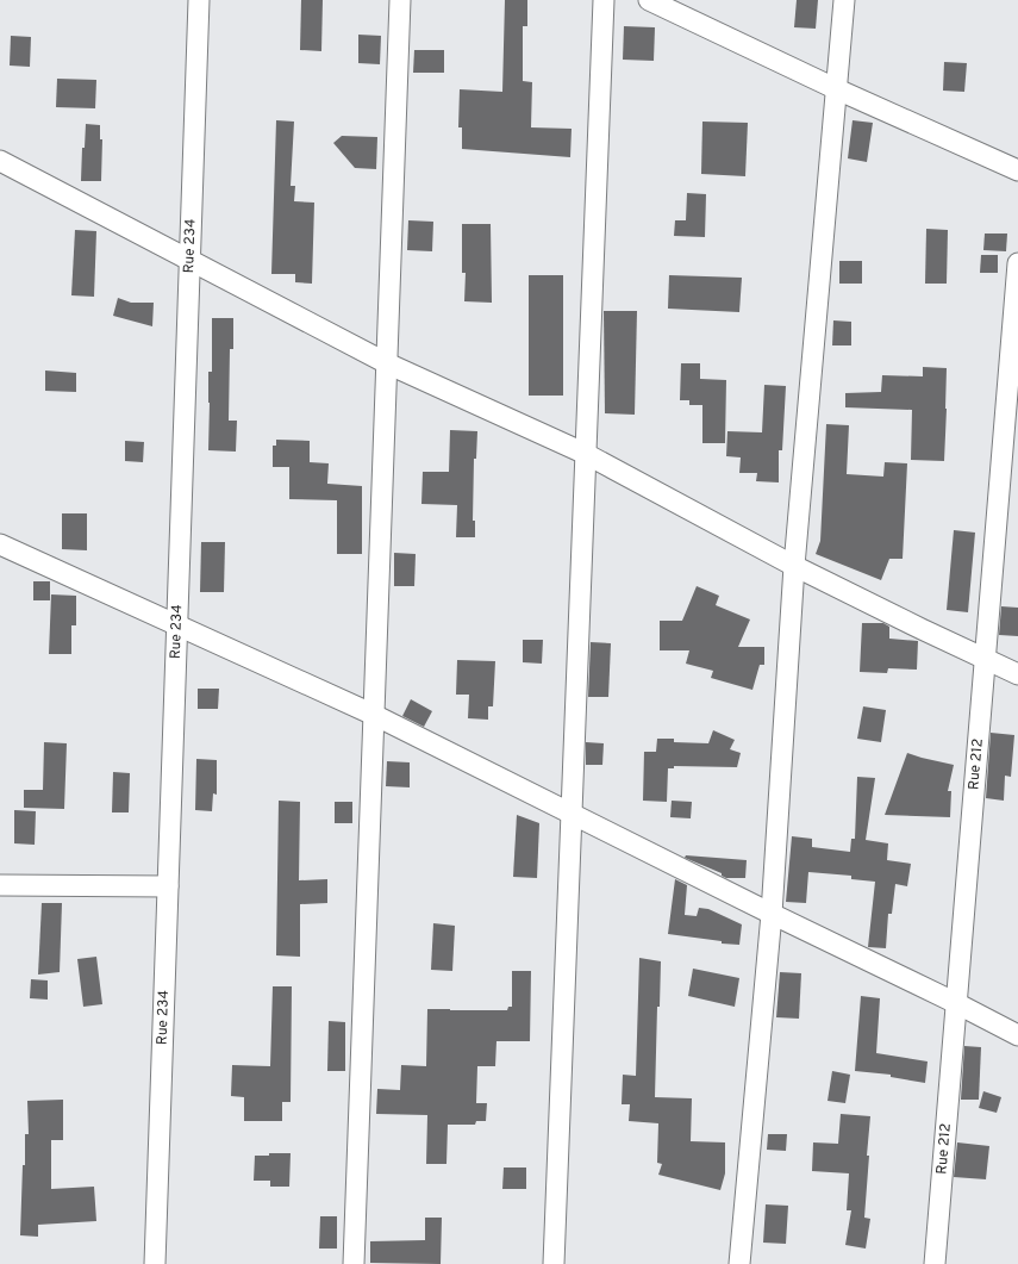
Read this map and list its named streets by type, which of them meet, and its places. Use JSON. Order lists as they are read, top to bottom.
{
  "streets": {
    "street": ["Rue 234", "Rue 212"]
  }
}
